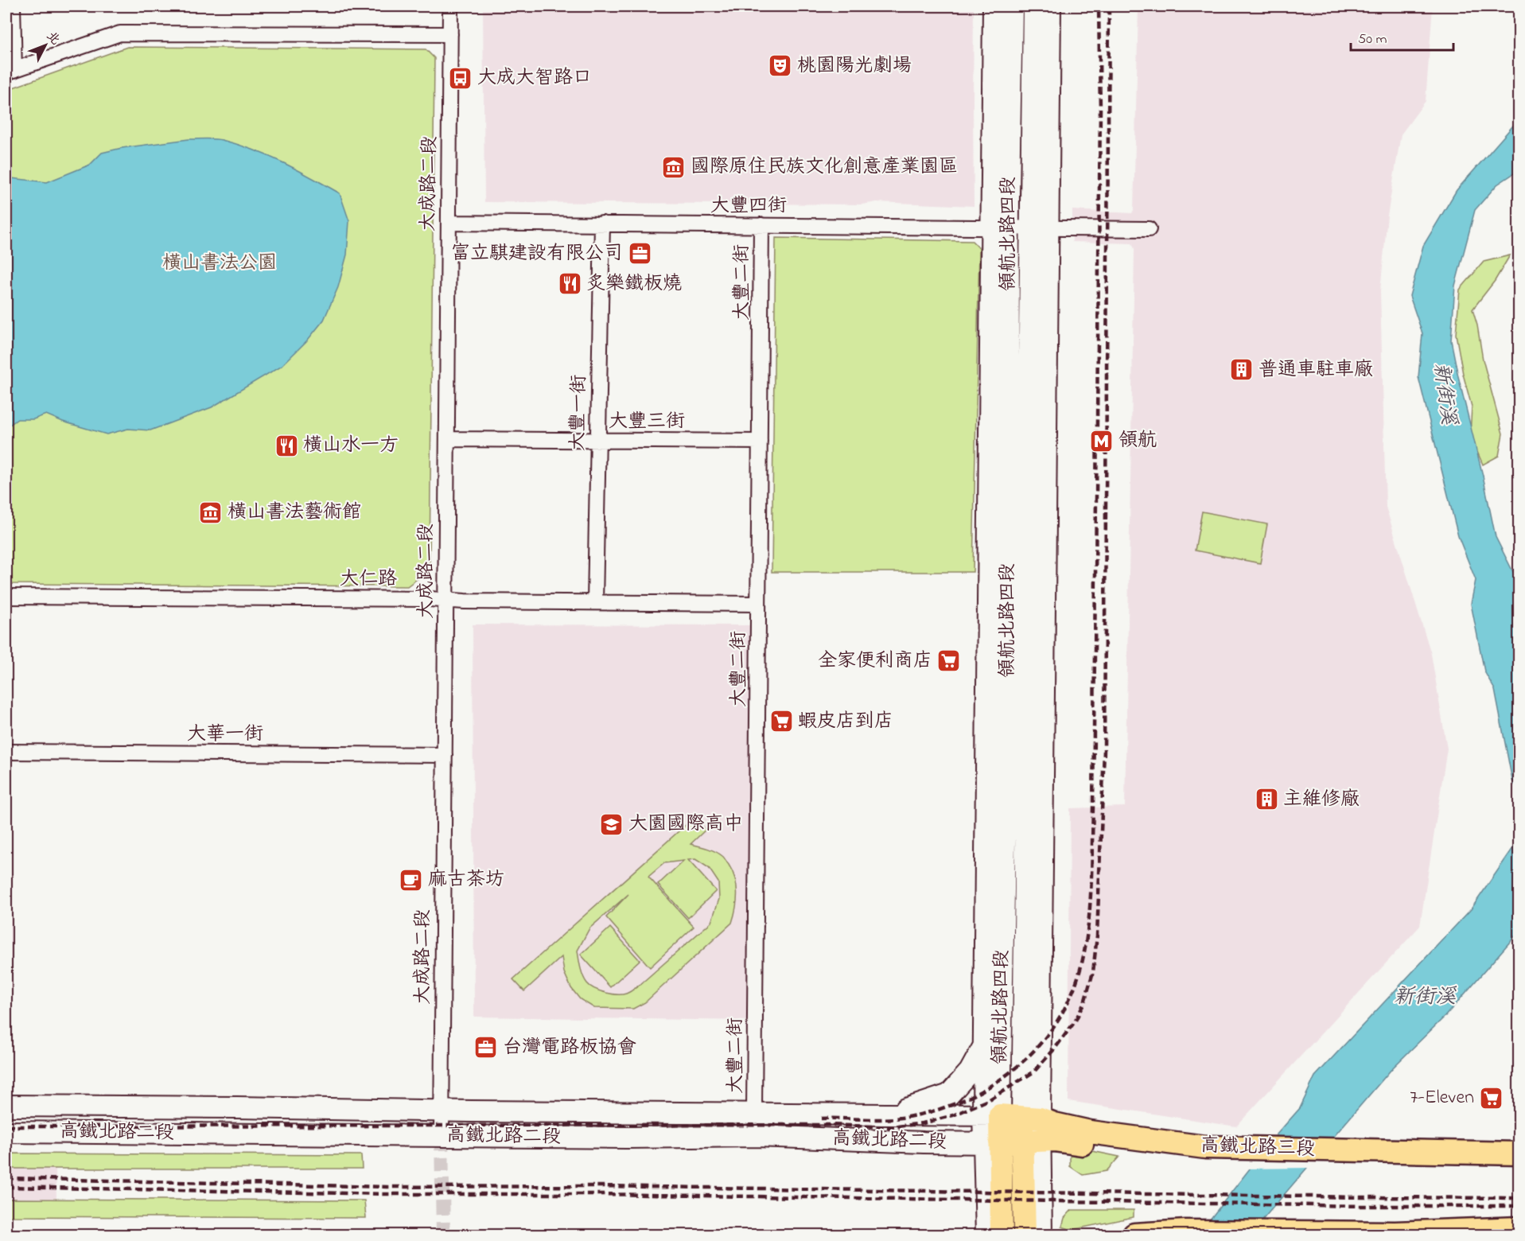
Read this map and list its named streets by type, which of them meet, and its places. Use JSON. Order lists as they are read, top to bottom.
{
  "streets": {
    "main road": ["領航北路四段", "高鐵北路三段"],
    "street": [
      "大成路二段",
      "大豐四街",
      "大豐二街",
      "大豐一街",
      "大豐三街",
      "大仁路",
      "大華一街",
      "高鐵北路二段"
    ]
  },
  "crossings": [
    ["大成路二段", "大豐四街"],
    ["大成路二段", "大豐三街"],
    ["大成路二段", "大仁路"],
    ["大成路二段", "大華一街"],
    ["大成路二段", "高鐵北路二段"],
    ["大豐四街", "領航北路四段"],
    ["大豐四街", "大豐二街"],
    ["大豐四街", "大豐一街"],
    ["領航北路四段", "高鐵北路二段"],
    ["領航北路四段", "高鐵北路三段"],
    ["大豐二街", "大豐三街"],
    ["大豐二街", "大仁路"],
    ["大豐二街", "高鐵北路二段"],
    ["大豐一街", "大豐三街"],
    ["大豐一街", "大仁路"],
    ["高鐵北路二段", "高鐵北路三段"]
  ],
  "water": ["新街溪"],
  "parks": ["橫山書法公園"],
  "places": {
    "theatre": ["桃園陽光劇場"],
    "bus stop": ["大成大智路口"],
    "museum": ["國際原住民族文化創意產業園區", "橫山書法藝術館"],
    "office": ["富立騏建設有限公司", "台灣電路板協會"],
    "restaurant": ["炙樂鐵板燒", "橫山水一方"],
    "building": ["普通車駐車廠", "主維修廠"],
    "metro station": ["領航"],
    "supermarket": ["全家便利商店", "蝦皮店到店", "7-Eleven"],
    "school or university": ["大園國際高中"],
    "cafe": ["麻古茶坊"]
  },
  "scale_bar": "50 m",
  "north": "top right"
}
